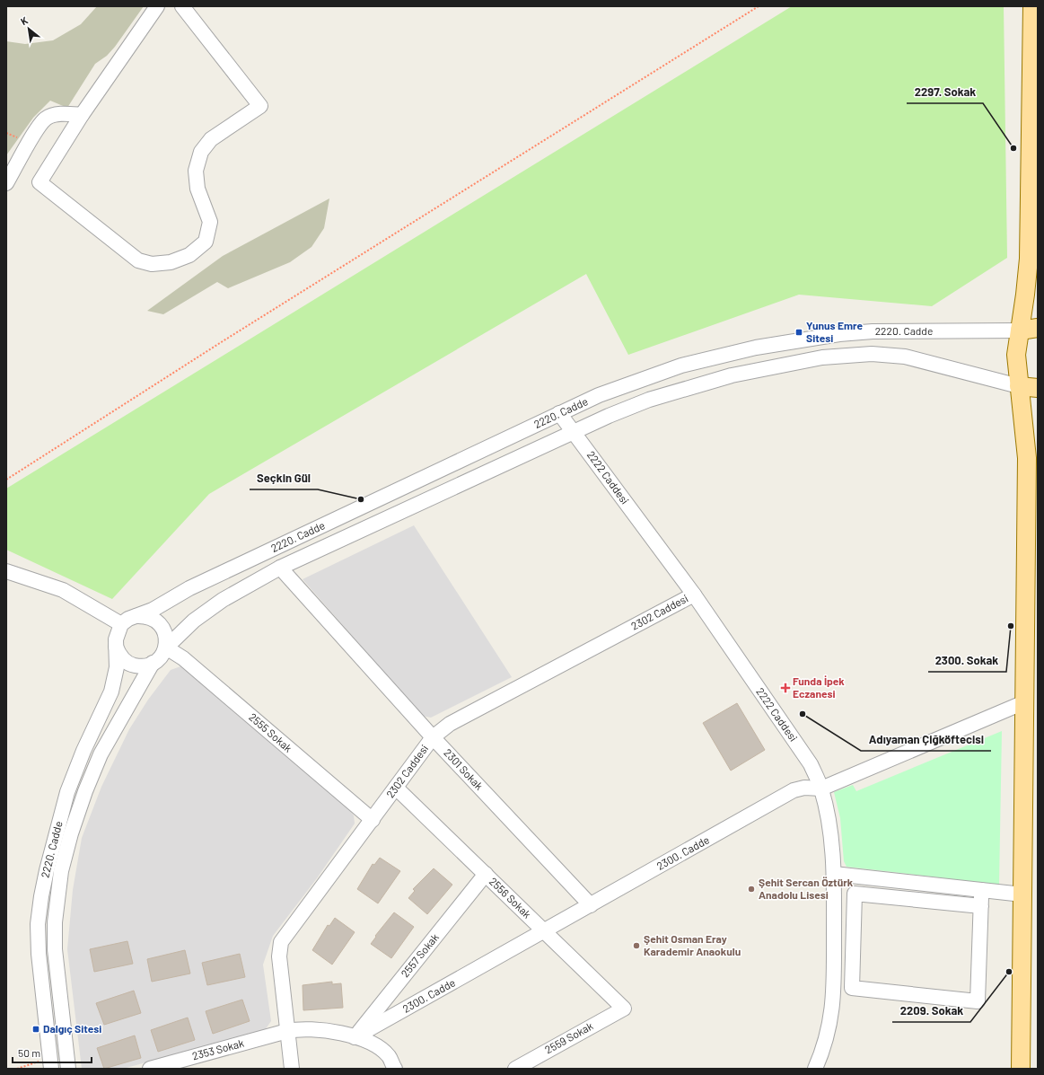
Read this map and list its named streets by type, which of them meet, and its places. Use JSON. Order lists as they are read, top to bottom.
{
  "streets": {
    "street": [
      "2220. Cadde",
      "2222 Caddesi",
      "2302 Caddesi",
      "2555 Sokak",
      "2301 Sokak",
      "2300. Cadde",
      "2556 Sokak",
      "2557 Sokak",
      "2559 Sokak",
      "2353 Sokak"
    ]
  },
  "crossings": [
    ["2220. Cadde", "2222 Caddesi"],
    ["2220. Cadde", "2555 Sokak"],
    ["2220. Cadde", "2301 Sokak"],
    ["2222 Caddesi", "2302 Caddesi"],
    ["2222 Caddesi", "2300. Cadde"],
    ["2302 Caddesi", "2555 Sokak"],
    ["2302 Caddesi", "2301 Sokak"],
    ["2302 Caddesi", "2556 Sokak"],
    ["2302 Caddesi", "2353 Sokak"],
    ["2301 Sokak", "2300. Cadde"],
    ["2300. Cadde", "2556 Sokak"],
    ["2300. Cadde", "2557 Sokak"],
    ["2300. Cadde", "2353 Sokak"],
    ["2556 Sokak", "2557 Sokak"],
    ["2556 Sokak", "2559 Sokak"],
    ["2557 Sokak", "2353 Sokak"]
  ],
  "places": {
    "other": [
      "2297. Sokak",
      "Seçkin Gül",
      "2300. Sokak",
      "Adıyaman Çiğköftecisi",
      "Şehit Sercan Öztürk Anadolu Lisesi",
      "Şehit Osman Eray Karademir Anaokulu",
      "2209. Sokak"
    ],
    "transit": ["Yunus Emre Sitesi", "Dalgıç Sitesi"],
    "health": ["Funda İpek Eczanesi"]
  },
  "scale_bar": "50 m",
  "north": "top left"
}
